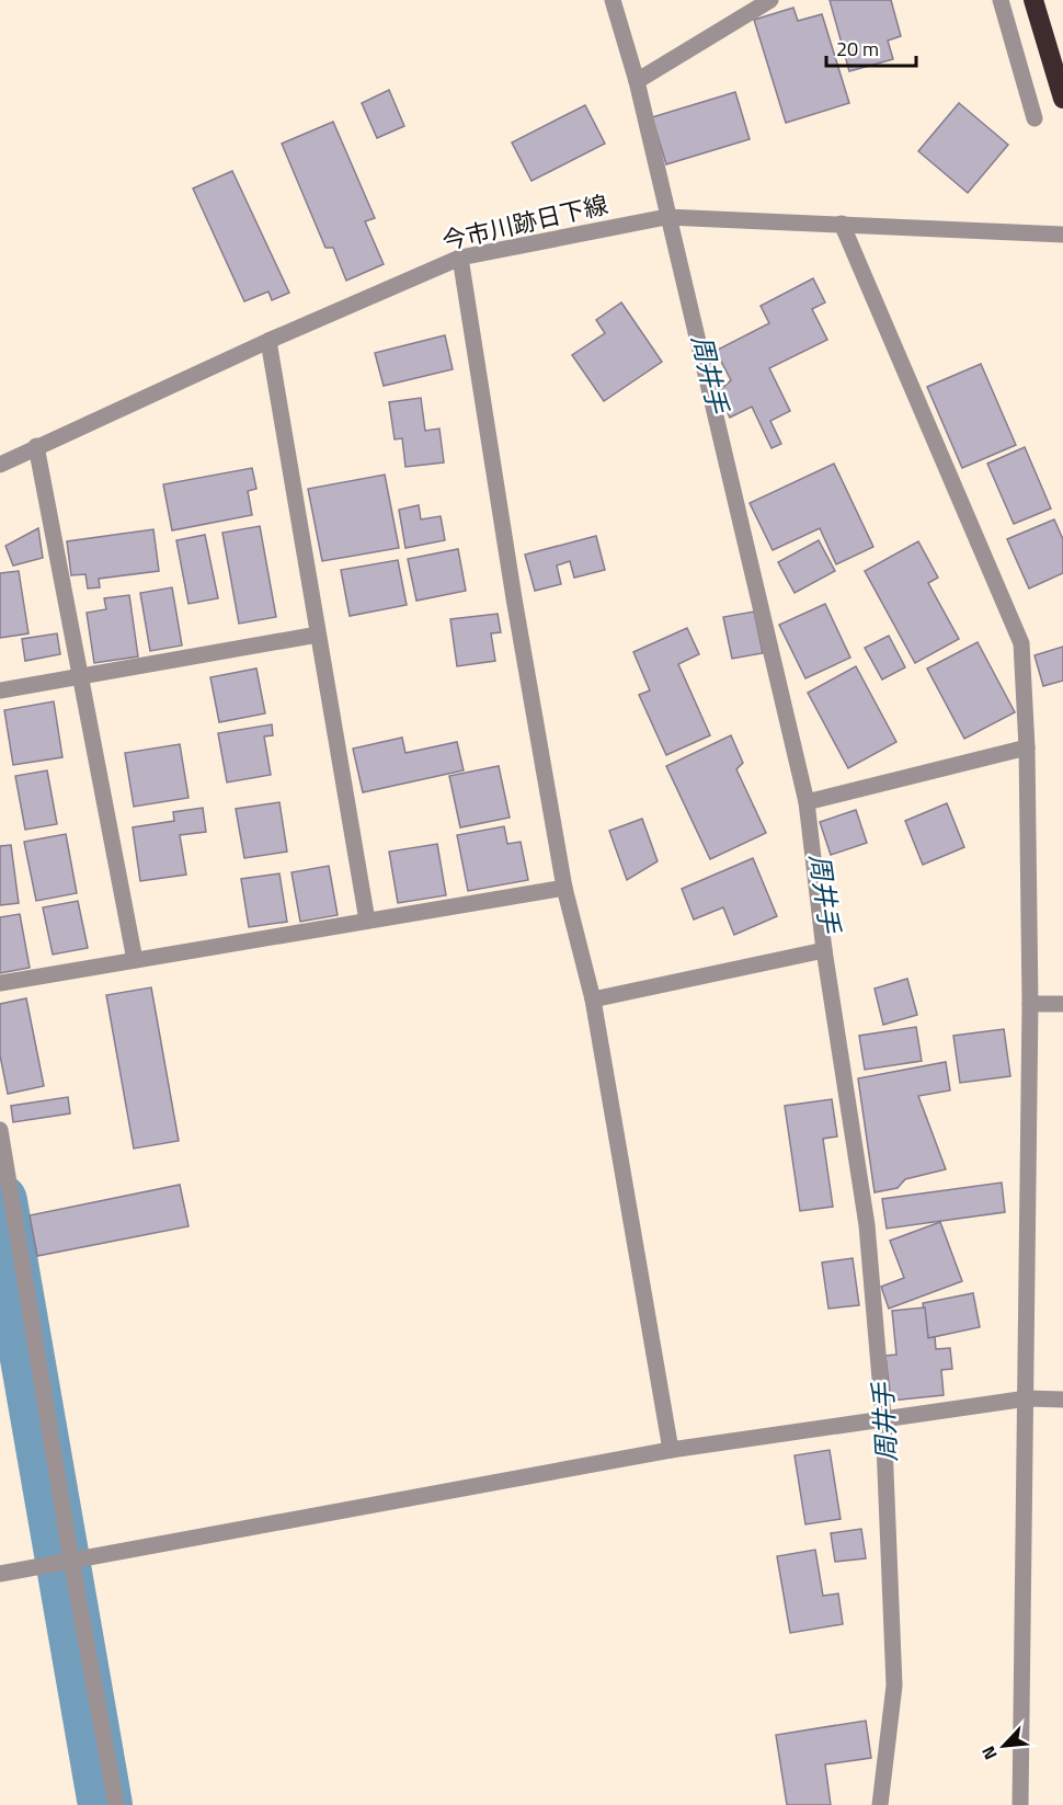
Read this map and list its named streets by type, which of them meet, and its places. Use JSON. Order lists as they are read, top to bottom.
{
  "streets": {
    "street": ["今市川跡日下線"]
  },
  "water": ["周井手"],
  "scale_bar": "20 m",
  "north": "bottom left"
}
